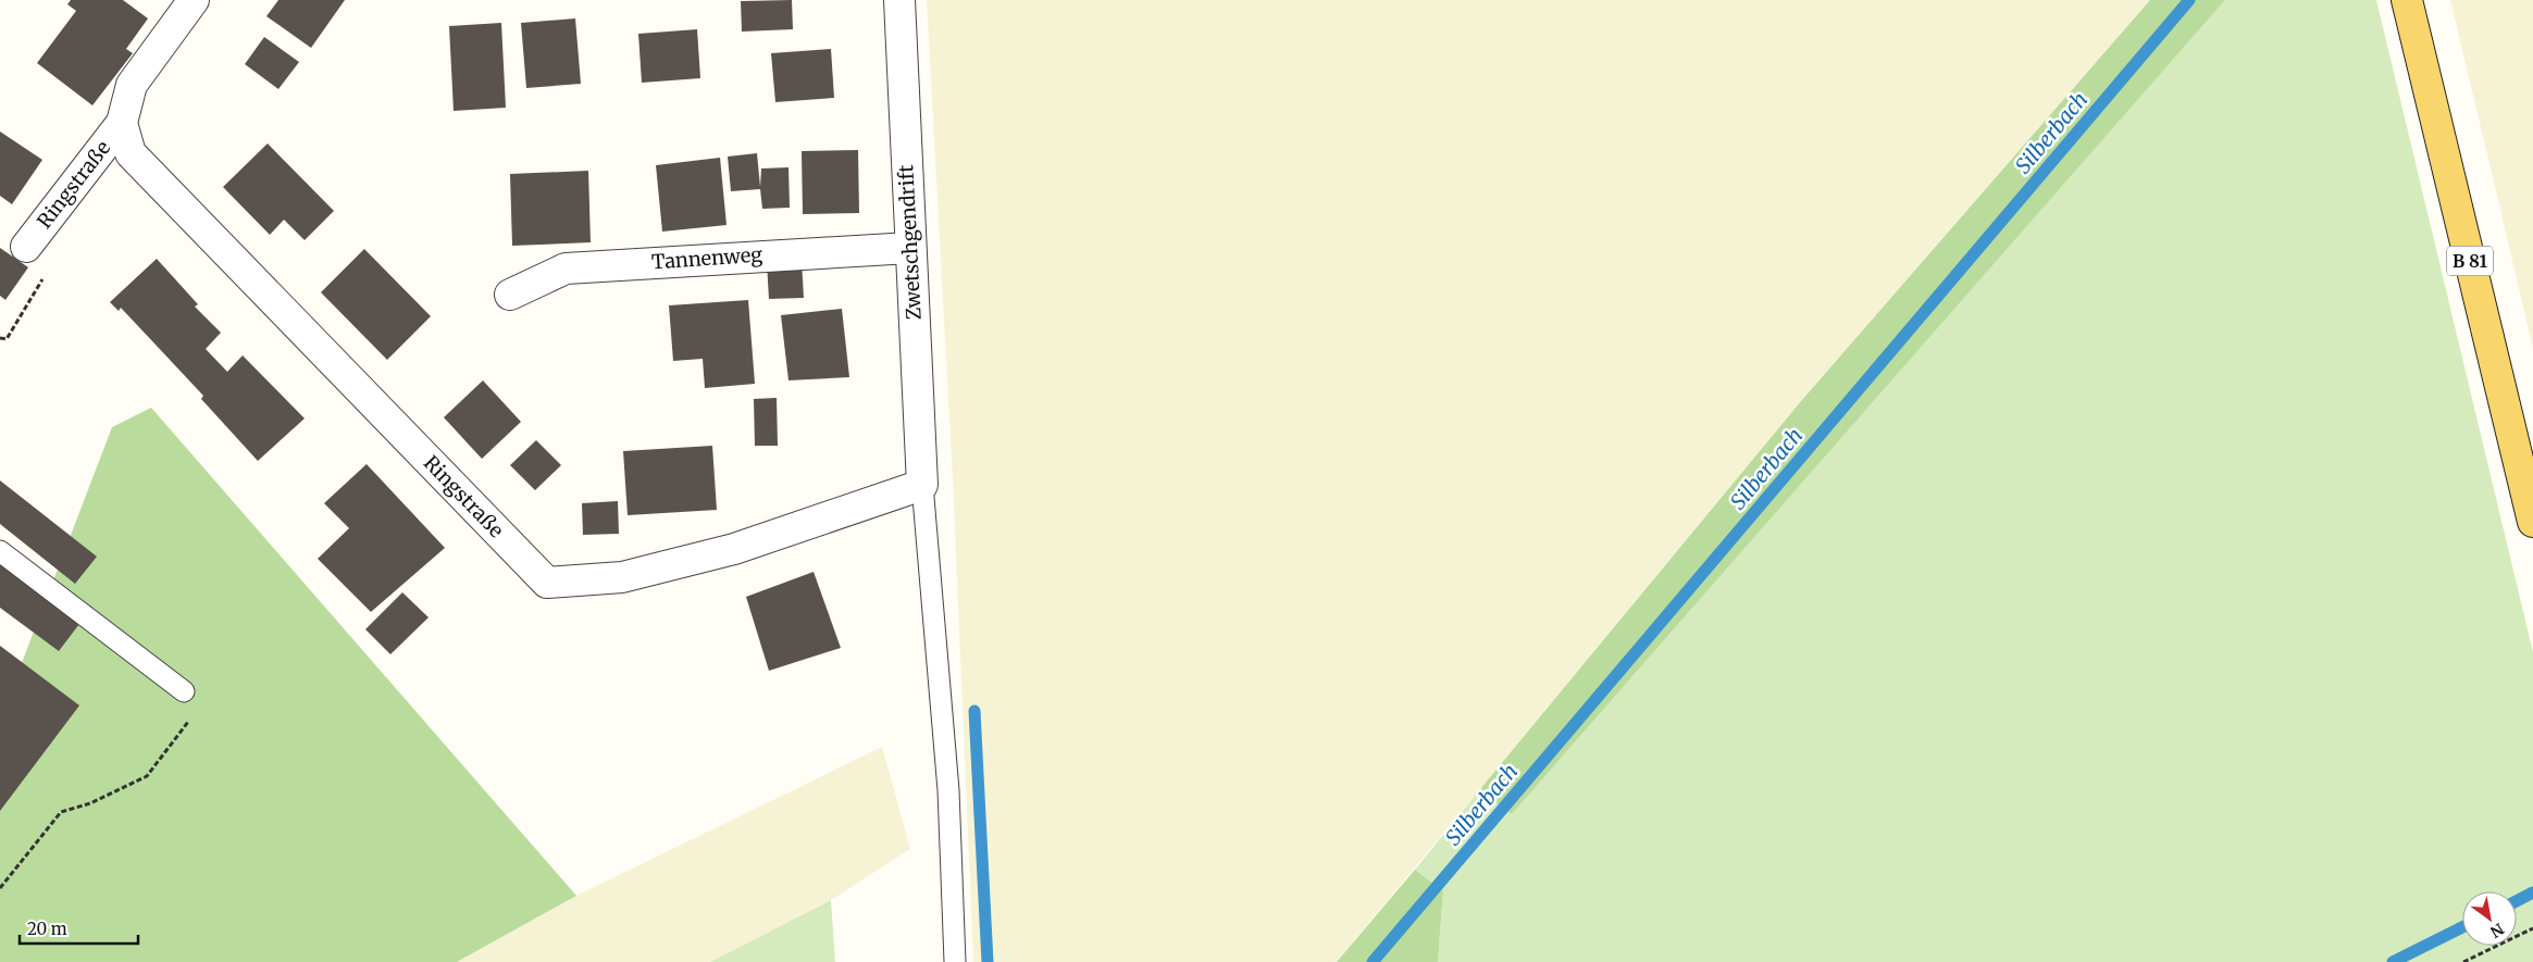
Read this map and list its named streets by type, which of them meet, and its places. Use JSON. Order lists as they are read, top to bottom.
{
  "streets": {
    "main road": ["B 81"],
    "street": ["Ringstraße", "Zwetschgendrift", "Tannenweg"]
  },
  "crossings": [
    ["Ringstraße", "Zwetschgendrift"],
    ["Zwetschgendrift", "Tannenweg"]
  ],
  "water": ["Silberbach"],
  "scale_bar": "20 m",
  "north": "bottom right"
}
